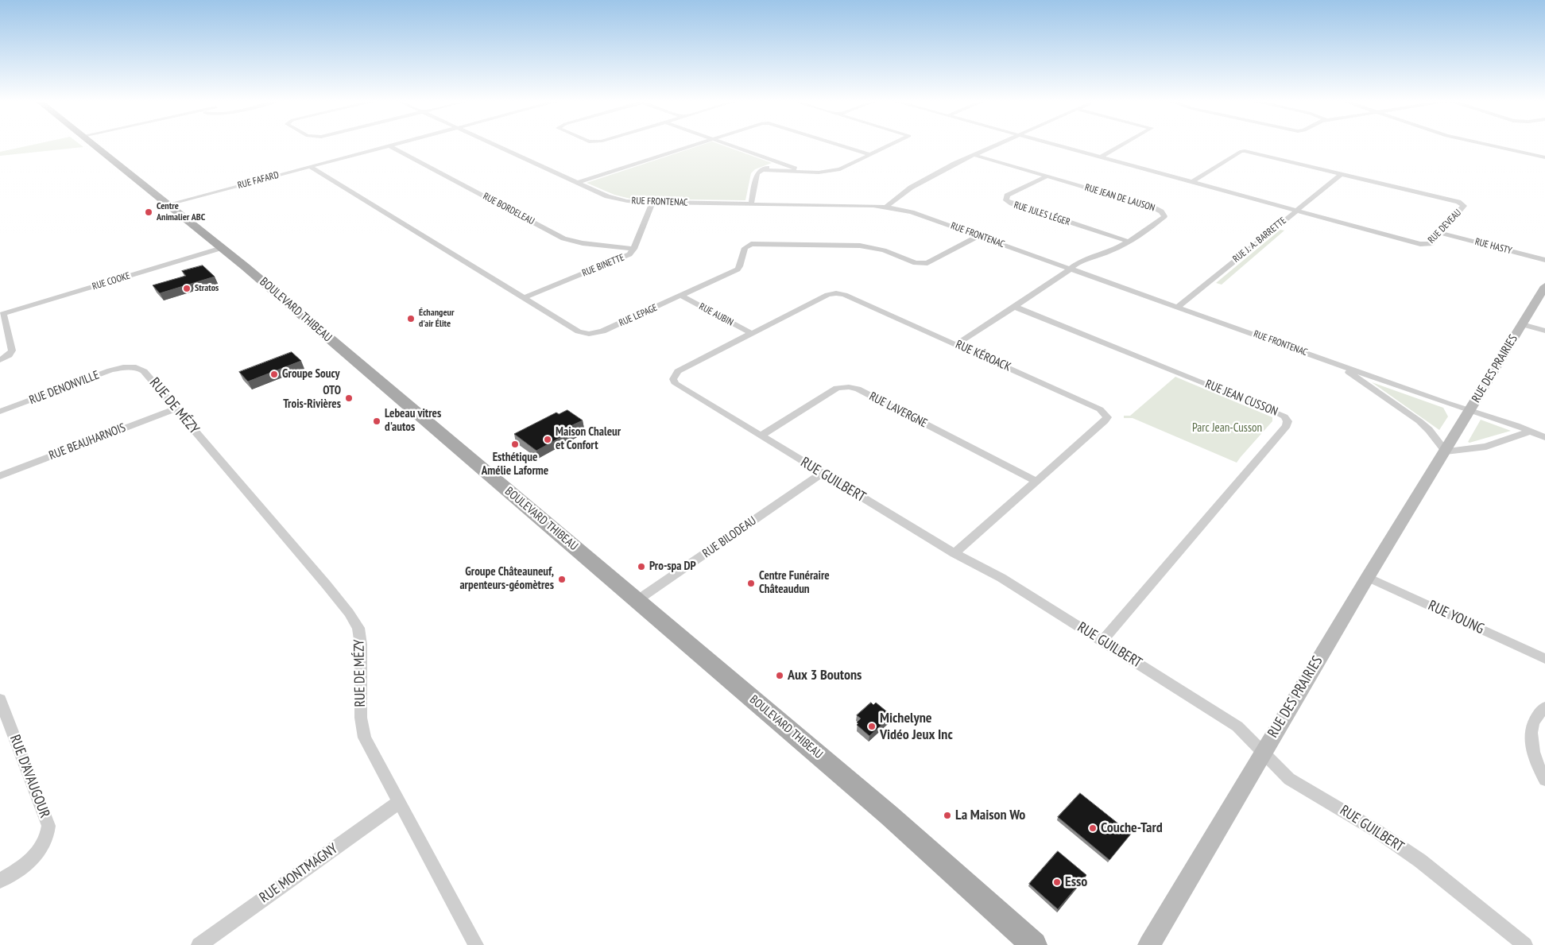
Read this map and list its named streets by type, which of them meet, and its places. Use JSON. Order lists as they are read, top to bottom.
{
  "streets": {
    "main road": ["BOULEVARD THIBEAU", "RUE DES PRAIRIES"],
    "street": [
      "RUE FAFARD",
      "RUE JEAN DE LAUSON",
      "RUE FRONTENAC",
      "RUE BORDELEAU",
      "RUE JULES LÉGER",
      "RUE DEVEAU",
      "RUE J. A. BARRETTE",
      "RUE HASTY",
      "RUE BINETTE",
      "RUE COOKE",
      "RUE AUBIN",
      "RUE LEPAGE",
      "RUE KÉROACK",
      "RUE DENONVILLE",
      "RUE JEAN CUSSON",
      "RUE DE MÉZY",
      "RUE LAVERGNE",
      "RUE BEAUHARNOIS",
      "RUE GUILBERT",
      "RUE BILODEAU",
      "RUE YOUNG",
      "RUE D'AVAUGOUR",
      "RUE MONTMAGNY"
    ]
  },
  "crossings": [
    ["RUE FAFARD", "RUE BORDELEAU"],
    ["RUE FAFARD", "BOULEVARD THIBEAU"],
    ["RUE FAFARD", "RUE LEPAGE"],
    ["RUE JEAN DE LAUSON", "RUE FRONTENAC"],
    ["RUE JEAN DE LAUSON", "RUE JULES LÉGER"],
    ["RUE JEAN DE LAUSON", "RUE KÉROACK"],
    ["RUE JEAN DE LAUSON", "RUE JEAN CUSSON"],
    ["RUE FRONTENAC", "RUE J. A. BARRETTE"],
    ["RUE FRONTENAC", "RUE BINETTE"],
    ["RUE FRONTENAC", "RUE LEPAGE"],
    ["RUE FRONTENAC", "RUE DES PRAIRIES"],
    ["RUE BORDELEAU", "RUE BINETTE"],
    ["RUE DEVEAU", "RUE J. A. BARRETTE"],
    ["RUE DEVEAU", "RUE HASTY"],
    ["RUE BINETTE", "RUE LEPAGE"],
    ["RUE COOKE", "BOULEVARD THIBEAU"],
    ["BOULEVARD THIBEAU", "RUE BILODEAU"],
    ["RUE AUBIN", "RUE LEPAGE"],
    ["RUE AUBIN", "RUE KÉROACK"],
    ["RUE KÉROACK", "RUE LAVERGNE"],
    ["RUE KÉROACK", "RUE GUILBERT"],
    ["RUE DES PRAIRIES", "RUE GUILBERT"],
    ["RUE DES PRAIRIES", "RUE YOUNG"],
    ["RUE DENONVILLE", "RUE DE MÉZY"],
    ["RUE JEAN CUSSON", "RUE GUILBERT"],
    ["RUE DE MÉZY", "RUE BEAUHARNOIS"],
    ["RUE DE MÉZY", "RUE MONTMAGNY"],
    ["RUE LAVERGNE", "RUE GUILBERT"],
    ["RUE GUILBERT", "RUE BILODEAU"]
  ],
  "parks": ["Parc Jean-Cusson"],
  "places": [
    "Centre Animalier ABC",
    "Stratos",
    "Échangeur d'air Élite",
    "Groupe Soucy",
    "OTO Trois-Rivières",
    "Lebeau vitres d'autos",
    "Maison Chaleur et Confort",
    "Esthétique Amélie Laforme",
    "Pro-spa DP",
    "Groupe Châteauneuf, arpenteurs-géomètres",
    "Centre Funéraire Châteaudun",
    "Aux 3 Boutons",
    "Michelyne Vidéo Jeux Inc",
    "La Maison Wo",
    "Couche-Tard",
    "Esso"
  ]
}
